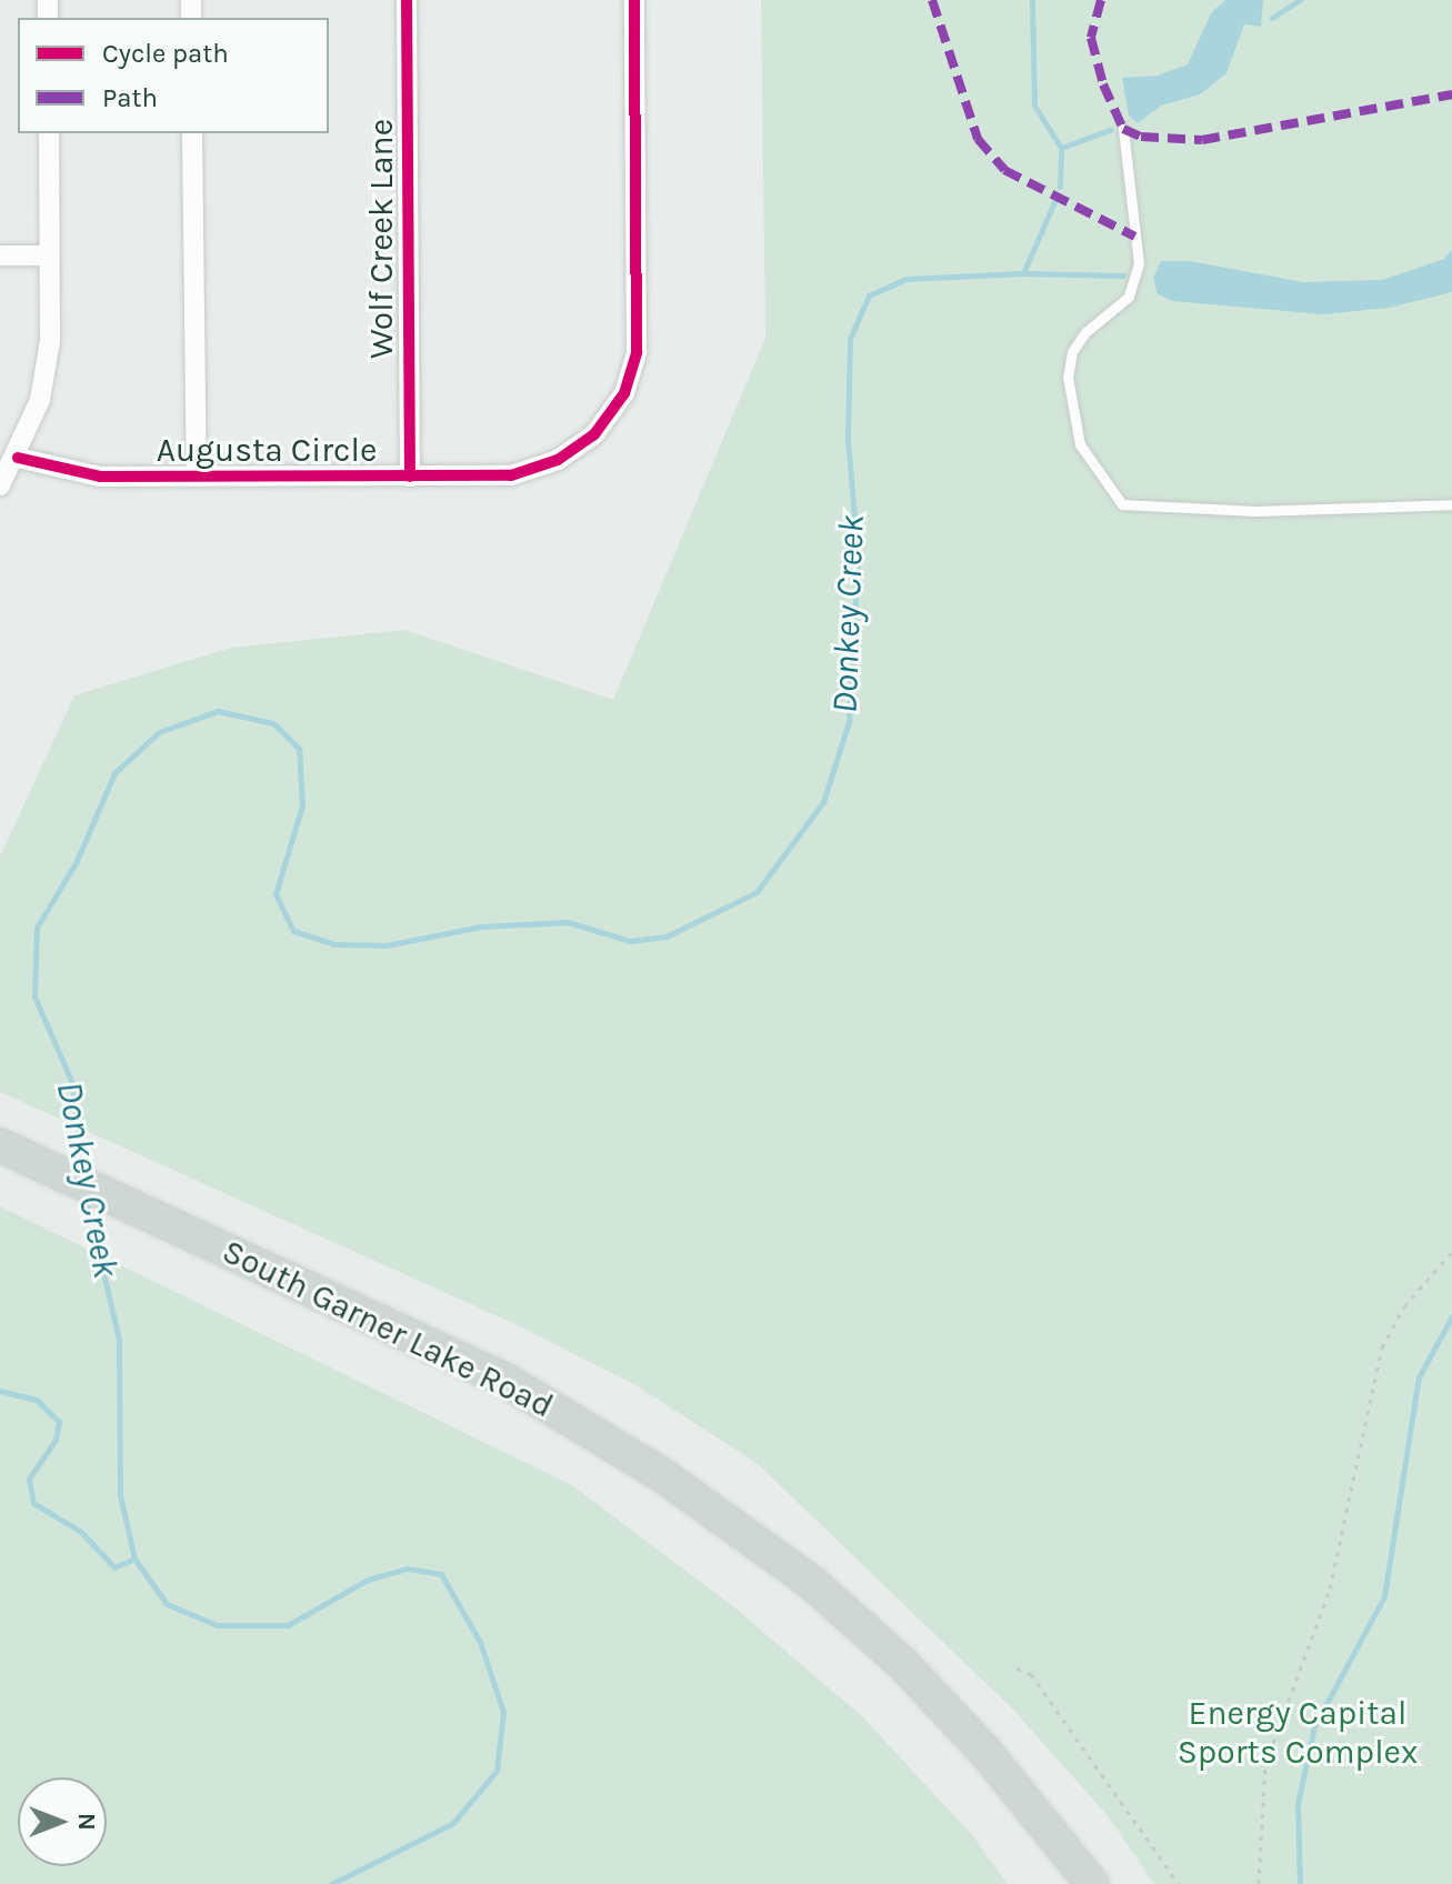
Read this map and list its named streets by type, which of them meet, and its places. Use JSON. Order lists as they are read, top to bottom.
{
  "streets": {
    "main road": ["South Garner Lake Road"],
    "street": ["Wolf Creek Lane", "Augusta Circle"]
  },
  "crossings": [
    ["Wolf Creek Lane", "Augusta Circle"]
  ],
  "water": ["Donkey Creek"],
  "parks": ["Energy Capital Sports Complex"],
  "legend": ["Cycle path", "Path"],
  "north": "right"
}
